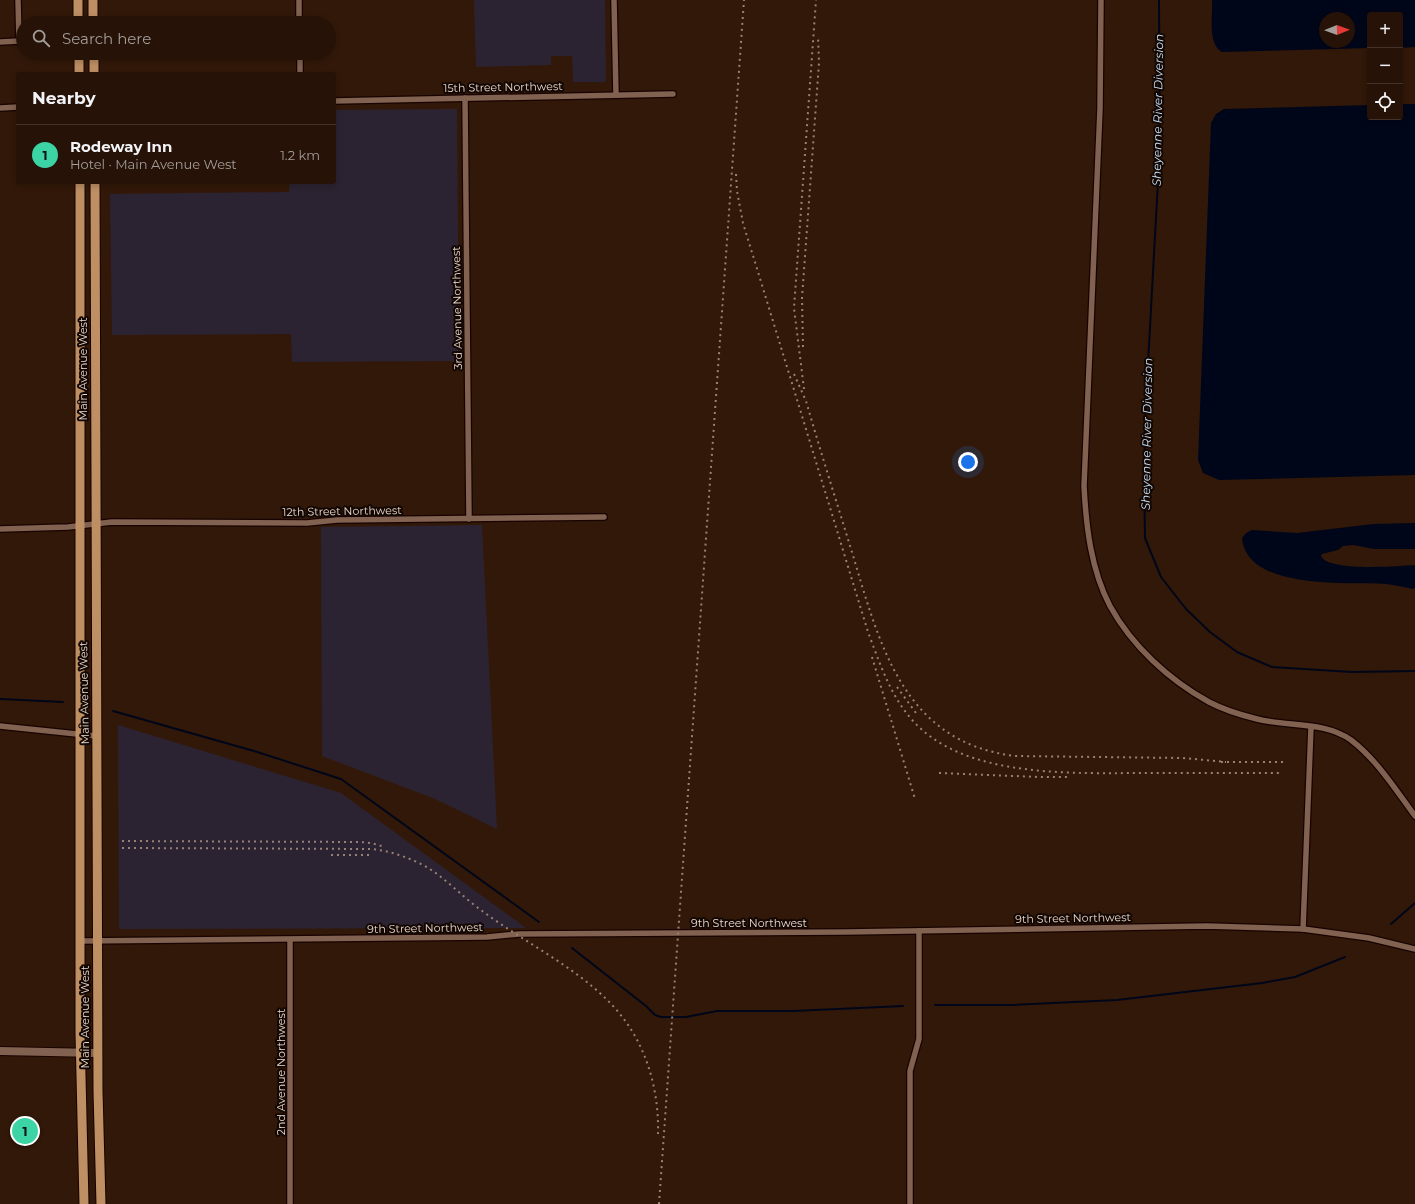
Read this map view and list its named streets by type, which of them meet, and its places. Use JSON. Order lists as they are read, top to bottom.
{
  "streets": {
    "main road": ["Main Avenue West"],
    "street": [
      "15th Street Northwest",
      "3rd Avenue Northwest",
      "12th Street Northwest",
      "9th Street Northwest",
      "2nd Avenue Northwest"
    ]
  },
  "crossings": [
    ["15th Street Northwest", "3rd Avenue Northwest"],
    ["3rd Avenue Northwest", "12th Street Northwest"],
    ["Main Avenue West", "12th Street Northwest"],
    ["Main Avenue West", "9th Street Northwest"],
    ["9th Street Northwest", "2nd Avenue Northwest"]
  ],
  "water": ["Sheyenne River Diversion"],
  "north": "right",
  "page": {
    "map_buttons": ["+", "−"],
    "search": "Search here",
    "heading": "Nearby",
    "list": [
      {
        "mark": "1",
        "name": "Rodeway Inn",
        "note": "Hotel · Main Avenue West",
        "value": "1.2 km"
      }
    ],
    "pins": "1"
  }
}
